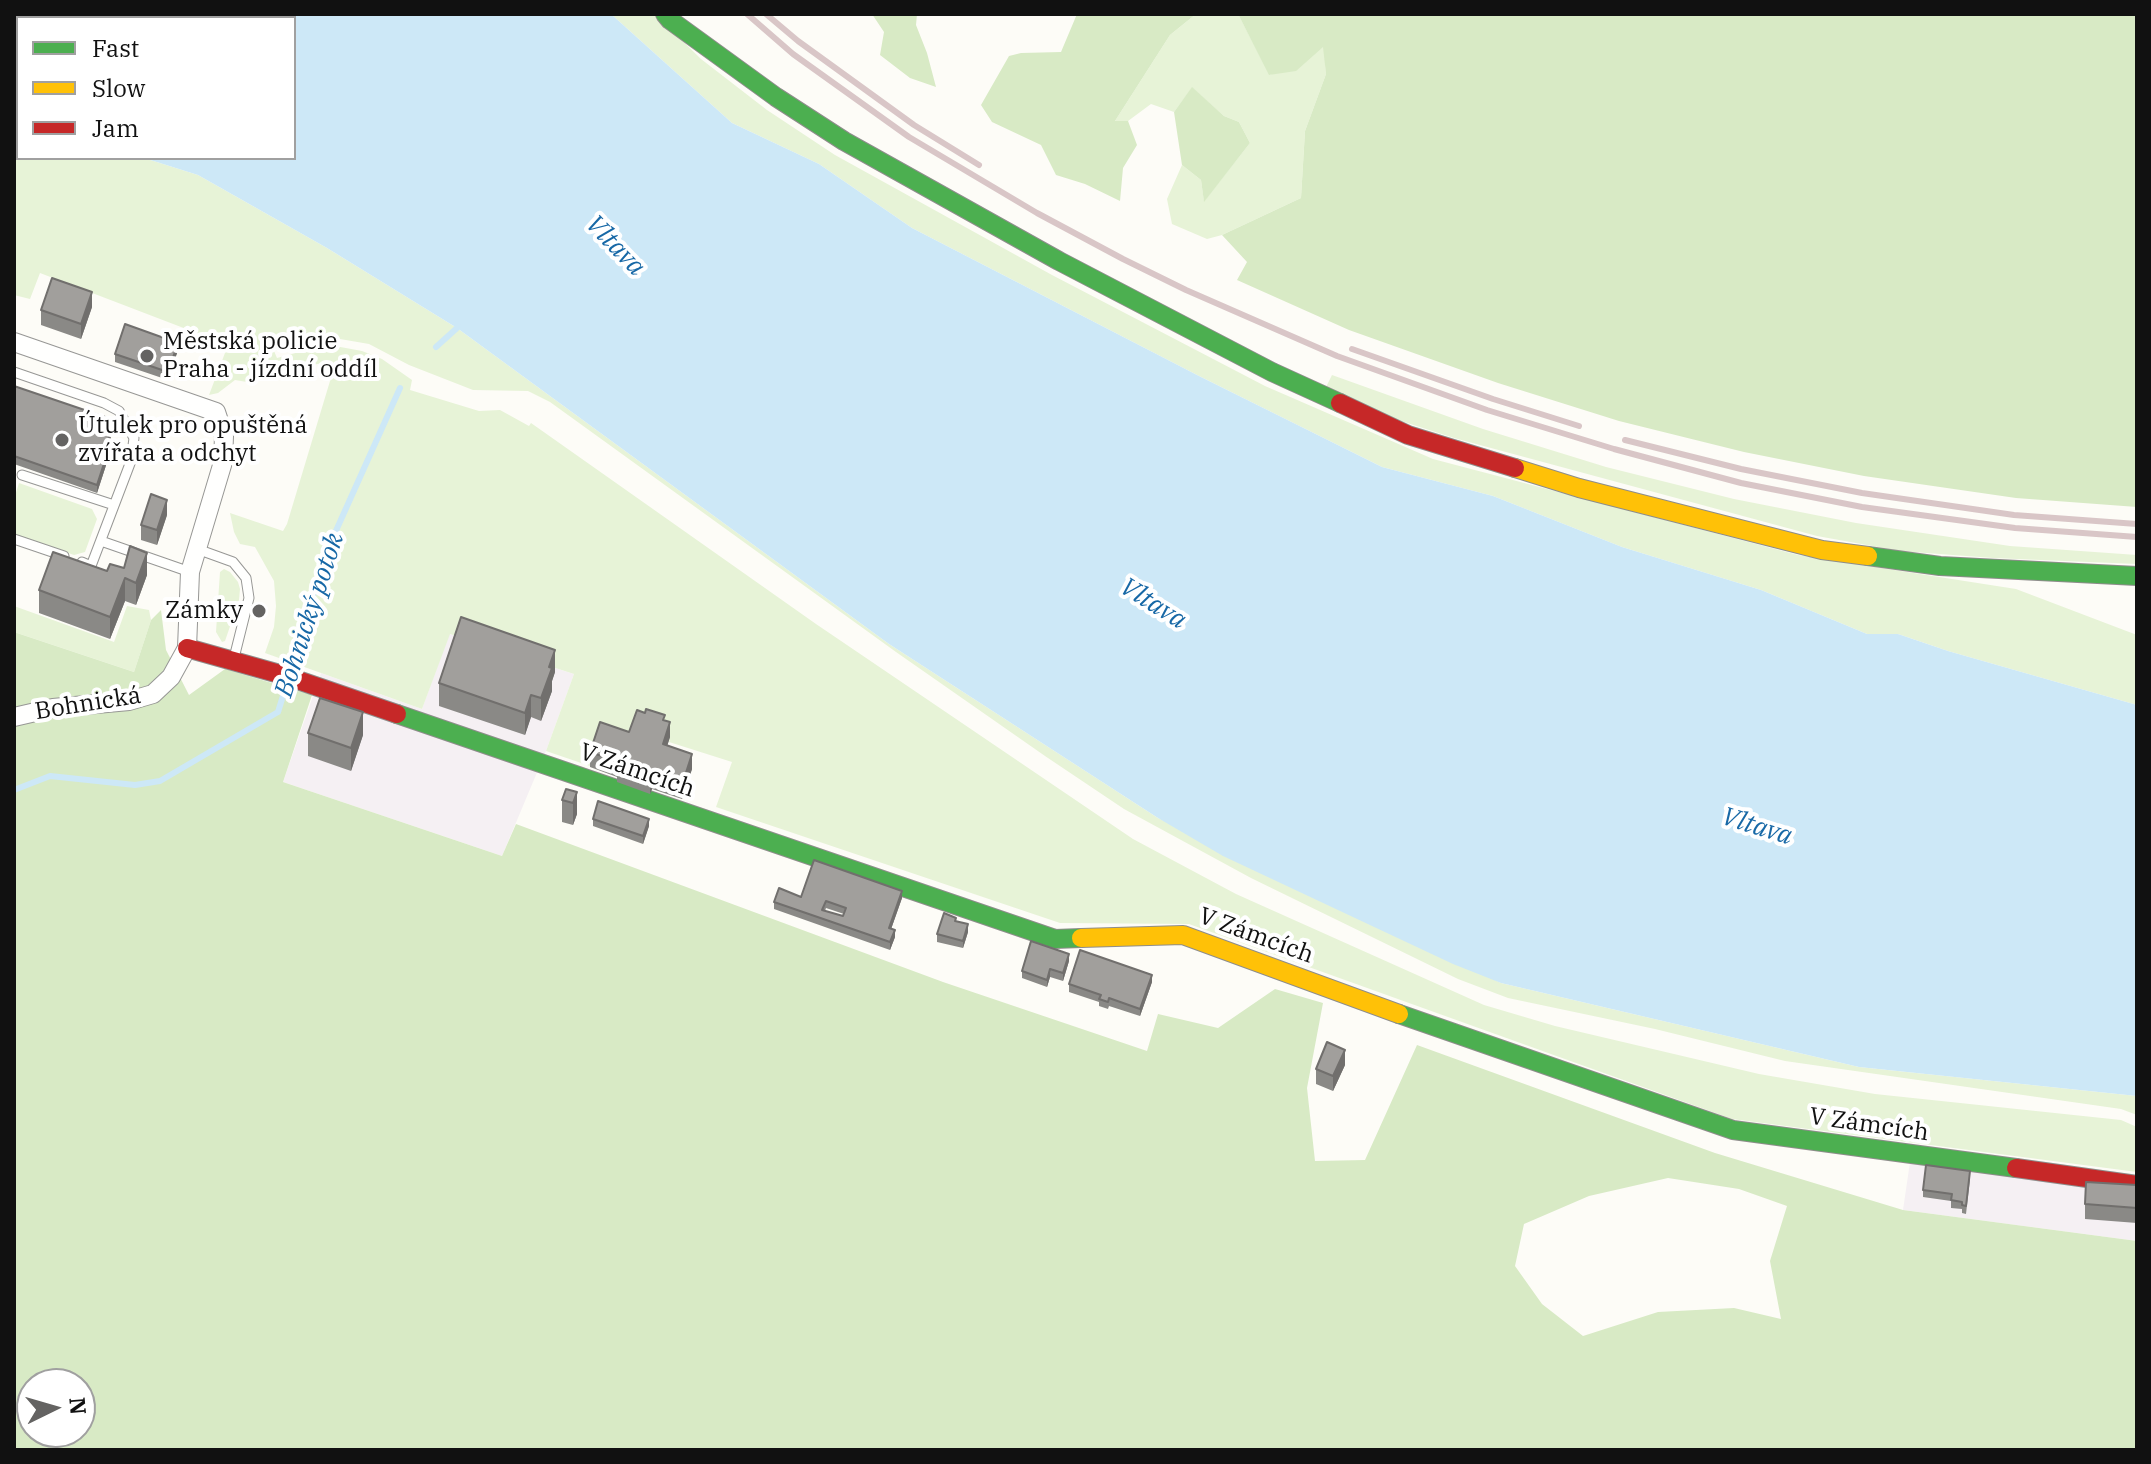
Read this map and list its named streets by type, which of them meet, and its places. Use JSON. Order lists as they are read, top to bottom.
{
  "streets": {
    "street": ["Bohnická", "V Zámcích"]
  },
  "crossings": [
    ["Bohnická", "V Zámcích"]
  ],
  "water": ["Vltava", "Bohnický potok"],
  "places": ["Městská policie Praha - jízdní oddíl", "Útulek pro opuštěná zvířata a odchyt", "Zámky"],
  "legend": ["Fast", "Slow", "Jam"],
  "north": "right"
}
